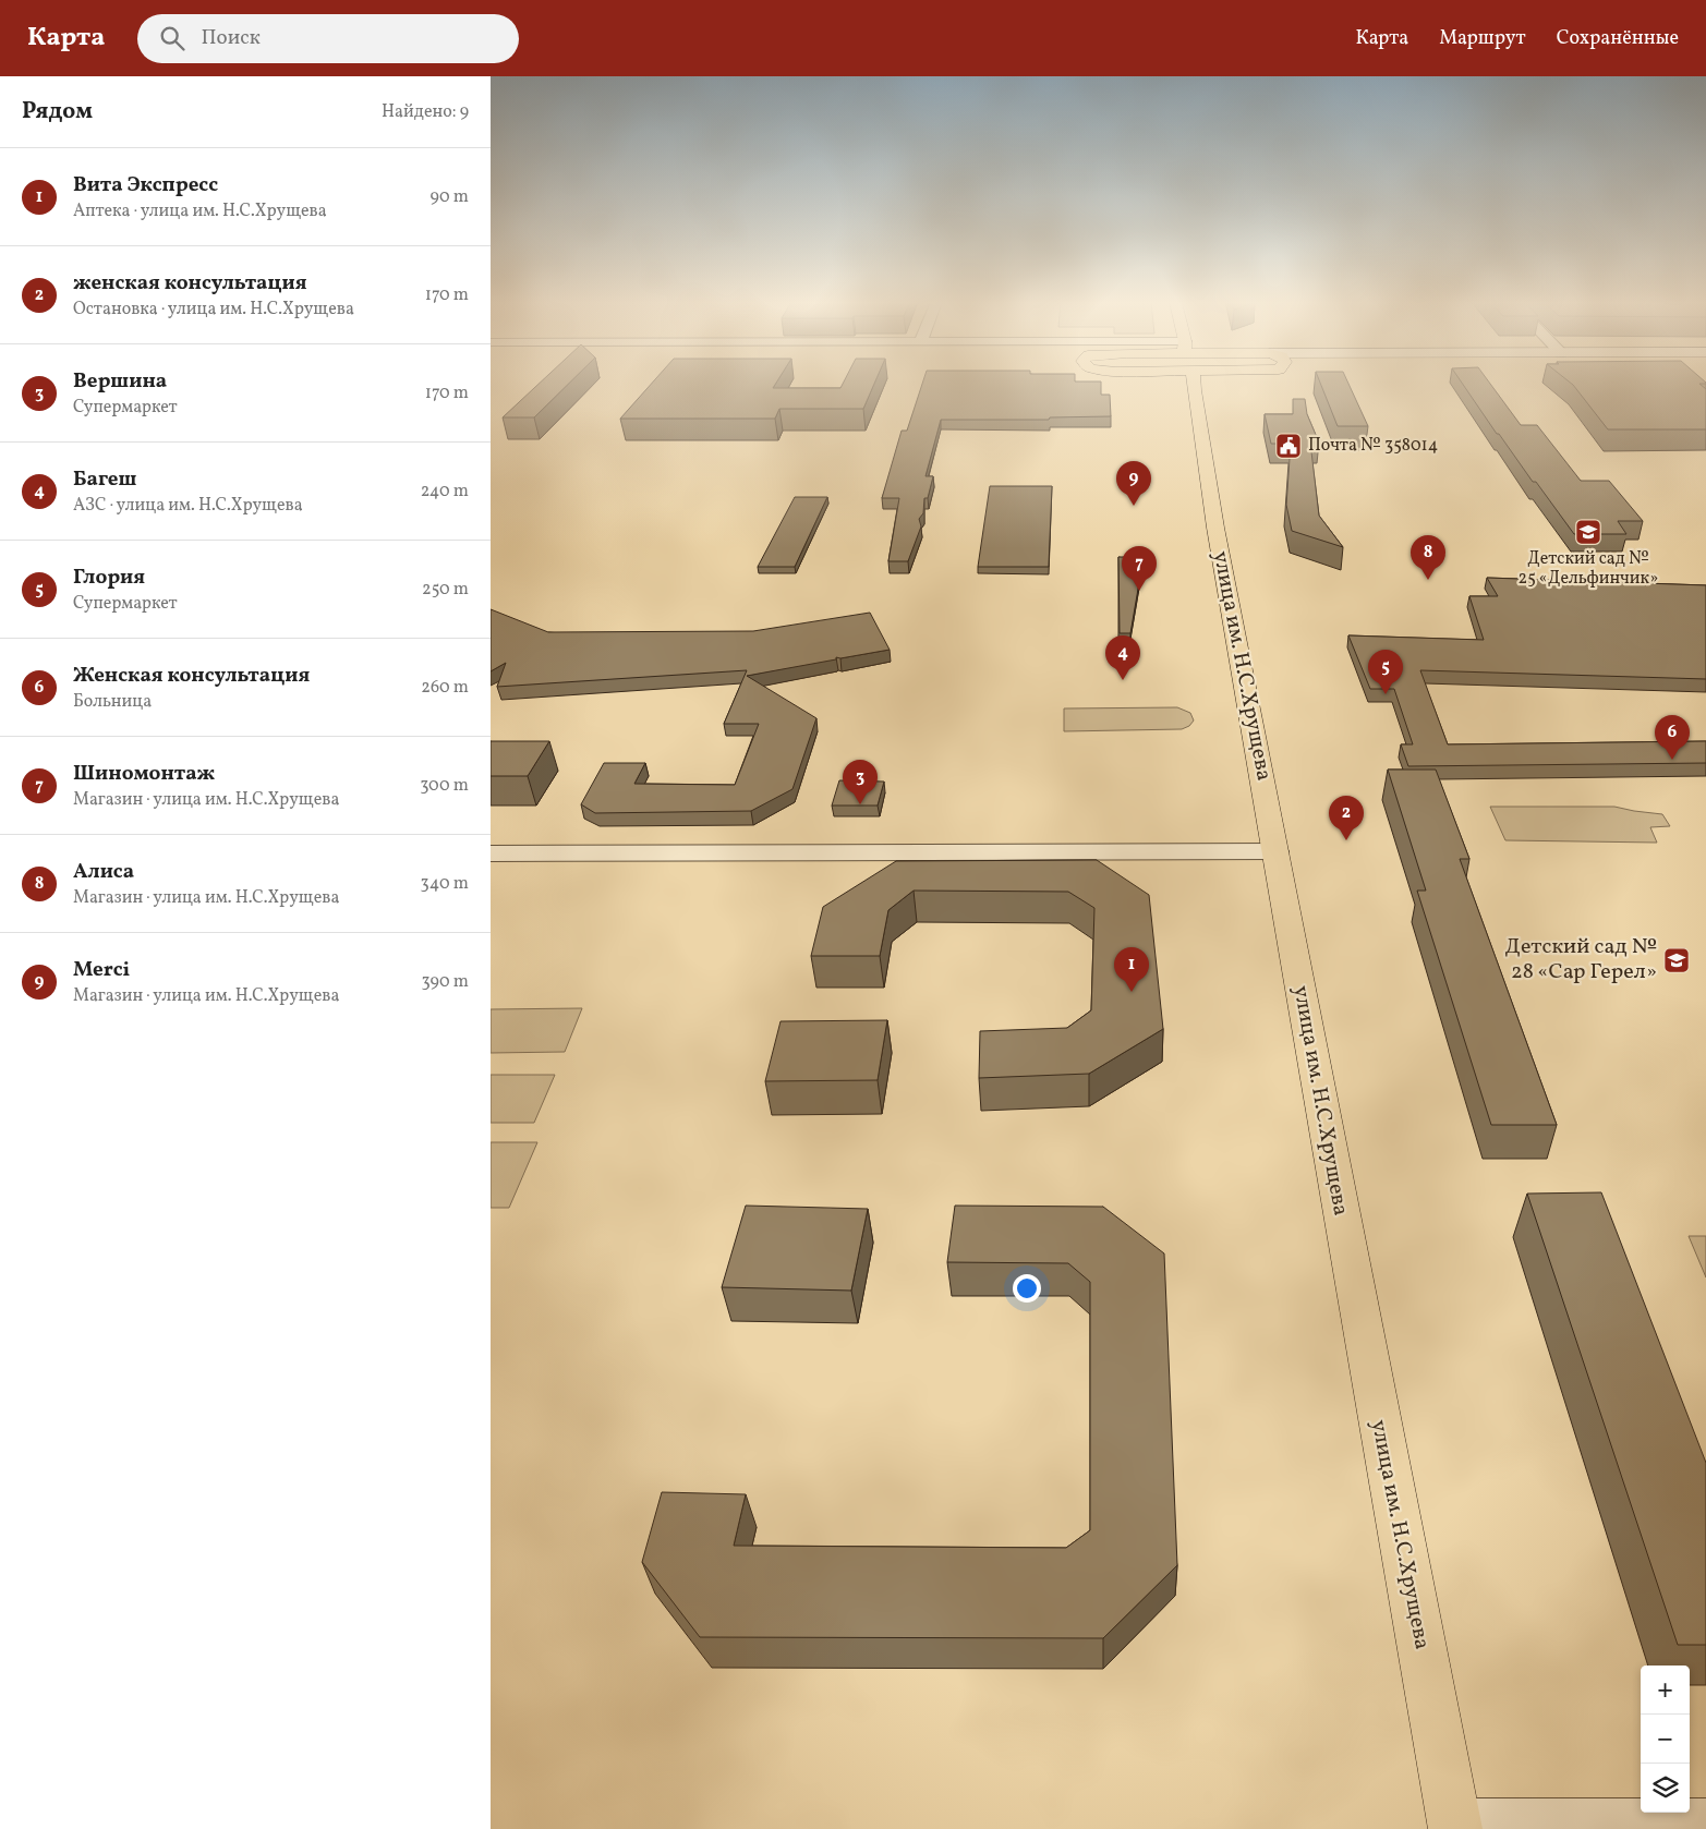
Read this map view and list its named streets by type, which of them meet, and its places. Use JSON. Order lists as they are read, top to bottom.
{
  "streets": {
    "main road": ["улица им. Н.С.Хрущева"]
  },
  "places": {
    "public building": ["Почта № 358014"],
    "school or university": ["Детский сад № 25 «Дельфинчик»", "Детский сад № 28 «Сар Герел»"]
  },
  "page": {
    "header": "Карта",
    "search": "Поиск",
    "nav": ["Карта", "Маршрут", "Сохранённые"],
    "heading": ["Рядом", "Найдено: 9"],
    "list": [
      {
        "mark": "1",
        "name": "Вита Экспресс",
        "note": "Аптека · улица им. Н.С.Хрущева",
        "value": "90 m"
      },
      {
        "mark": "2",
        "name": "женская консультация",
        "note": "Остановка · улица им. Н.С.Хрущева",
        "value": "170 m"
      },
      {
        "mark": "3",
        "name": "Вершина",
        "note": "Супермаркет",
        "value": "170 m"
      },
      {
        "mark": "4",
        "name": "Багеш",
        "note": "АЗС · улица им. Н.С.Хрущева",
        "value": "240 m"
      },
      {
        "mark": "5",
        "name": "Глория",
        "note": "Супермаркет",
        "value": "250 m"
      },
      {
        "mark": "6",
        "name": "Женская консультация",
        "note": "Больница",
        "value": "260 m"
      },
      {
        "mark": "7",
        "name": "Шиномонтаж",
        "note": "Магазин · улица им. Н.С.Хрущева",
        "value": "300 m"
      },
      {
        "mark": "8",
        "name": "Алиса",
        "note": "Магазин · улица им. Н.С.Хрущева",
        "value": "340 m"
      },
      {
        "mark": "9",
        "name": "Merci",
        "note": "Магазин · улица им. Н.С.Хрущева",
        "value": "390 m"
      }
    ],
    "pins": [
      "9",
      "8",
      "7",
      "4",
      "5",
      "6",
      "3",
      "2",
      "1"
    ],
    "map_buttons": ["+", "−"]
  }
}
